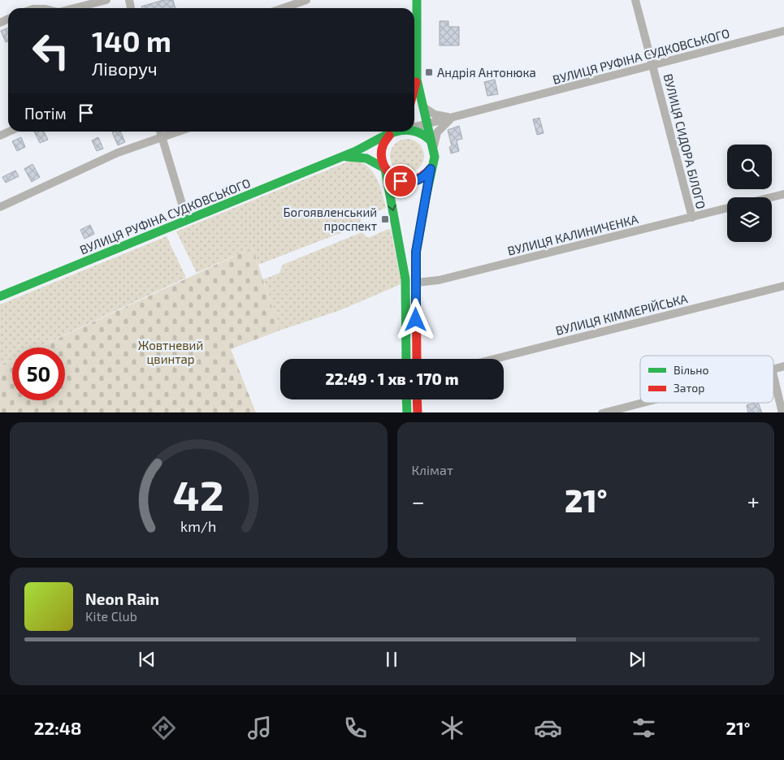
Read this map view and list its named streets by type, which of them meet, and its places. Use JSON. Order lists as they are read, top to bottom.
{
  "streets": {
    "main road": ["ВУЛИЦЯ РУФІНА СУДКОВСЬКОГО"],
    "street": ["ВУЛИЦЯ СИДОРА БІЛОГО", "ВУЛИЦЯ КАЛИНИЧЕНКА", "ВУЛИЦЯ КІММЕРІЙСЬКА"]
  },
  "crossings": [
    ["ВУЛИЦЯ РУФІНА СУДКОВСЬКОГО", "ВУЛИЦЯ СИДОРА БІЛОГО"],
    ["ВУЛИЦЯ СИДОРА БІЛОГО", "ВУЛИЦЯ КАЛИНИЧЕНКА"]
  ],
  "parks": ["Жовтневий цвинтар"],
  "places": {
    "transit": ["Андрія Антонюка", "Богоявленський проспект"]
  },
  "legend": ["Вільно", "Затор"],
  "page": {
    "turn": ["140 m", "Ліворуч"],
    "then": "Потім",
    "limit": "50",
    "trip": "22:49 · 1 хв · 170 m",
    "tile": "Клімат",
    "heat": ["−", "21°", "+"],
    "song": ["Neon Rain", "Kite Club"],
    "tabs": ["22:48", "21°"],
    "gauge": ["42", "km/h"]
  }
}
